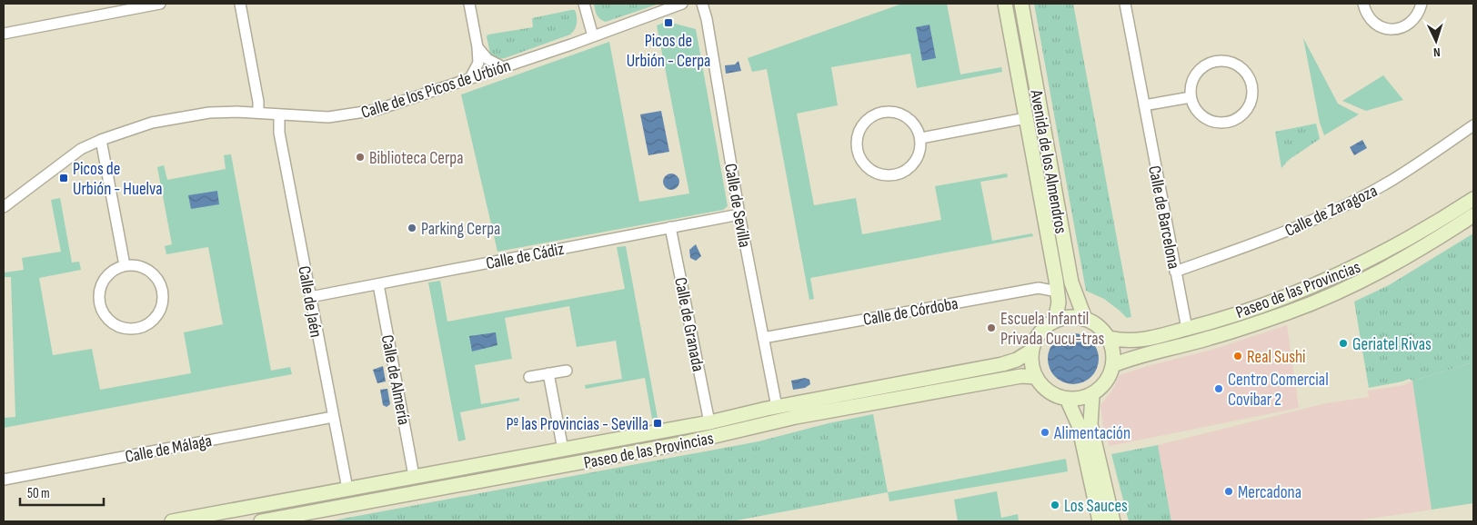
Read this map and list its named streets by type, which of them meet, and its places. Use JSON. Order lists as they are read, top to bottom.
{
  "streets": {
    "street": [
      "Calle de los Picos de Urbión",
      "Avenida de los Almendros",
      "Calle de Sevilla",
      "Calle de Zaragoza",
      "Calle de Barcelona",
      "Calle de Cádiz",
      "Paseo de las Provincias",
      "Calle de Jaén",
      "Calle de Córdoba",
      "Calle de Granada",
      "Calle de Almería",
      "Calle de Málaga"
    ]
  },
  "crossings": [
    ["Calle de los Picos de Urbión", "Calle de Jaén"],
    ["Avenida de los Almendros", "Paseo de las Provincias"],
    ["Avenida de los Almendros", "Calle de Córdoba"],
    ["Calle de Sevilla", "Calle de Cádiz"],
    ["Calle de Sevilla", "Paseo de las Provincias"],
    ["Calle de Sevilla", "Calle de Córdoba"],
    ["Calle de Zaragoza", "Calle de Barcelona"],
    ["Calle de Barcelona", "Paseo de las Provincias"],
    ["Calle de Cádiz", "Calle de Jaén"],
    ["Calle de Cádiz", "Calle de Granada"],
    ["Calle de Cádiz", "Calle de Almería"],
    ["Paseo de las Provincias", "Calle de Jaén"],
    ["Paseo de las Provincias", "Calle de Granada"],
    ["Paseo de las Provincias", "Calle de Almería"],
    ["Calle de Jaén", "Calle de Málaga"]
  ],
  "places": {
    "transit": ["Picos de Urbión - Cerpa", "Picos de Urbión - Huelva", "Pº las Provincias - Sevilla"],
    "other": [
      "Biblioteca Cerpa",
      "Parking Cerpa",
      "Escuela Infantil Privada Cucu-tras",
      "Geriatel Rivas",
      "Real Sushi",
      "Centro Comercial Covibar 2",
      "Alimentación",
      "Mercadona",
      "Los Sauces"
    ]
  },
  "scale_bar": "50 m",
  "north": "bottom"
}
